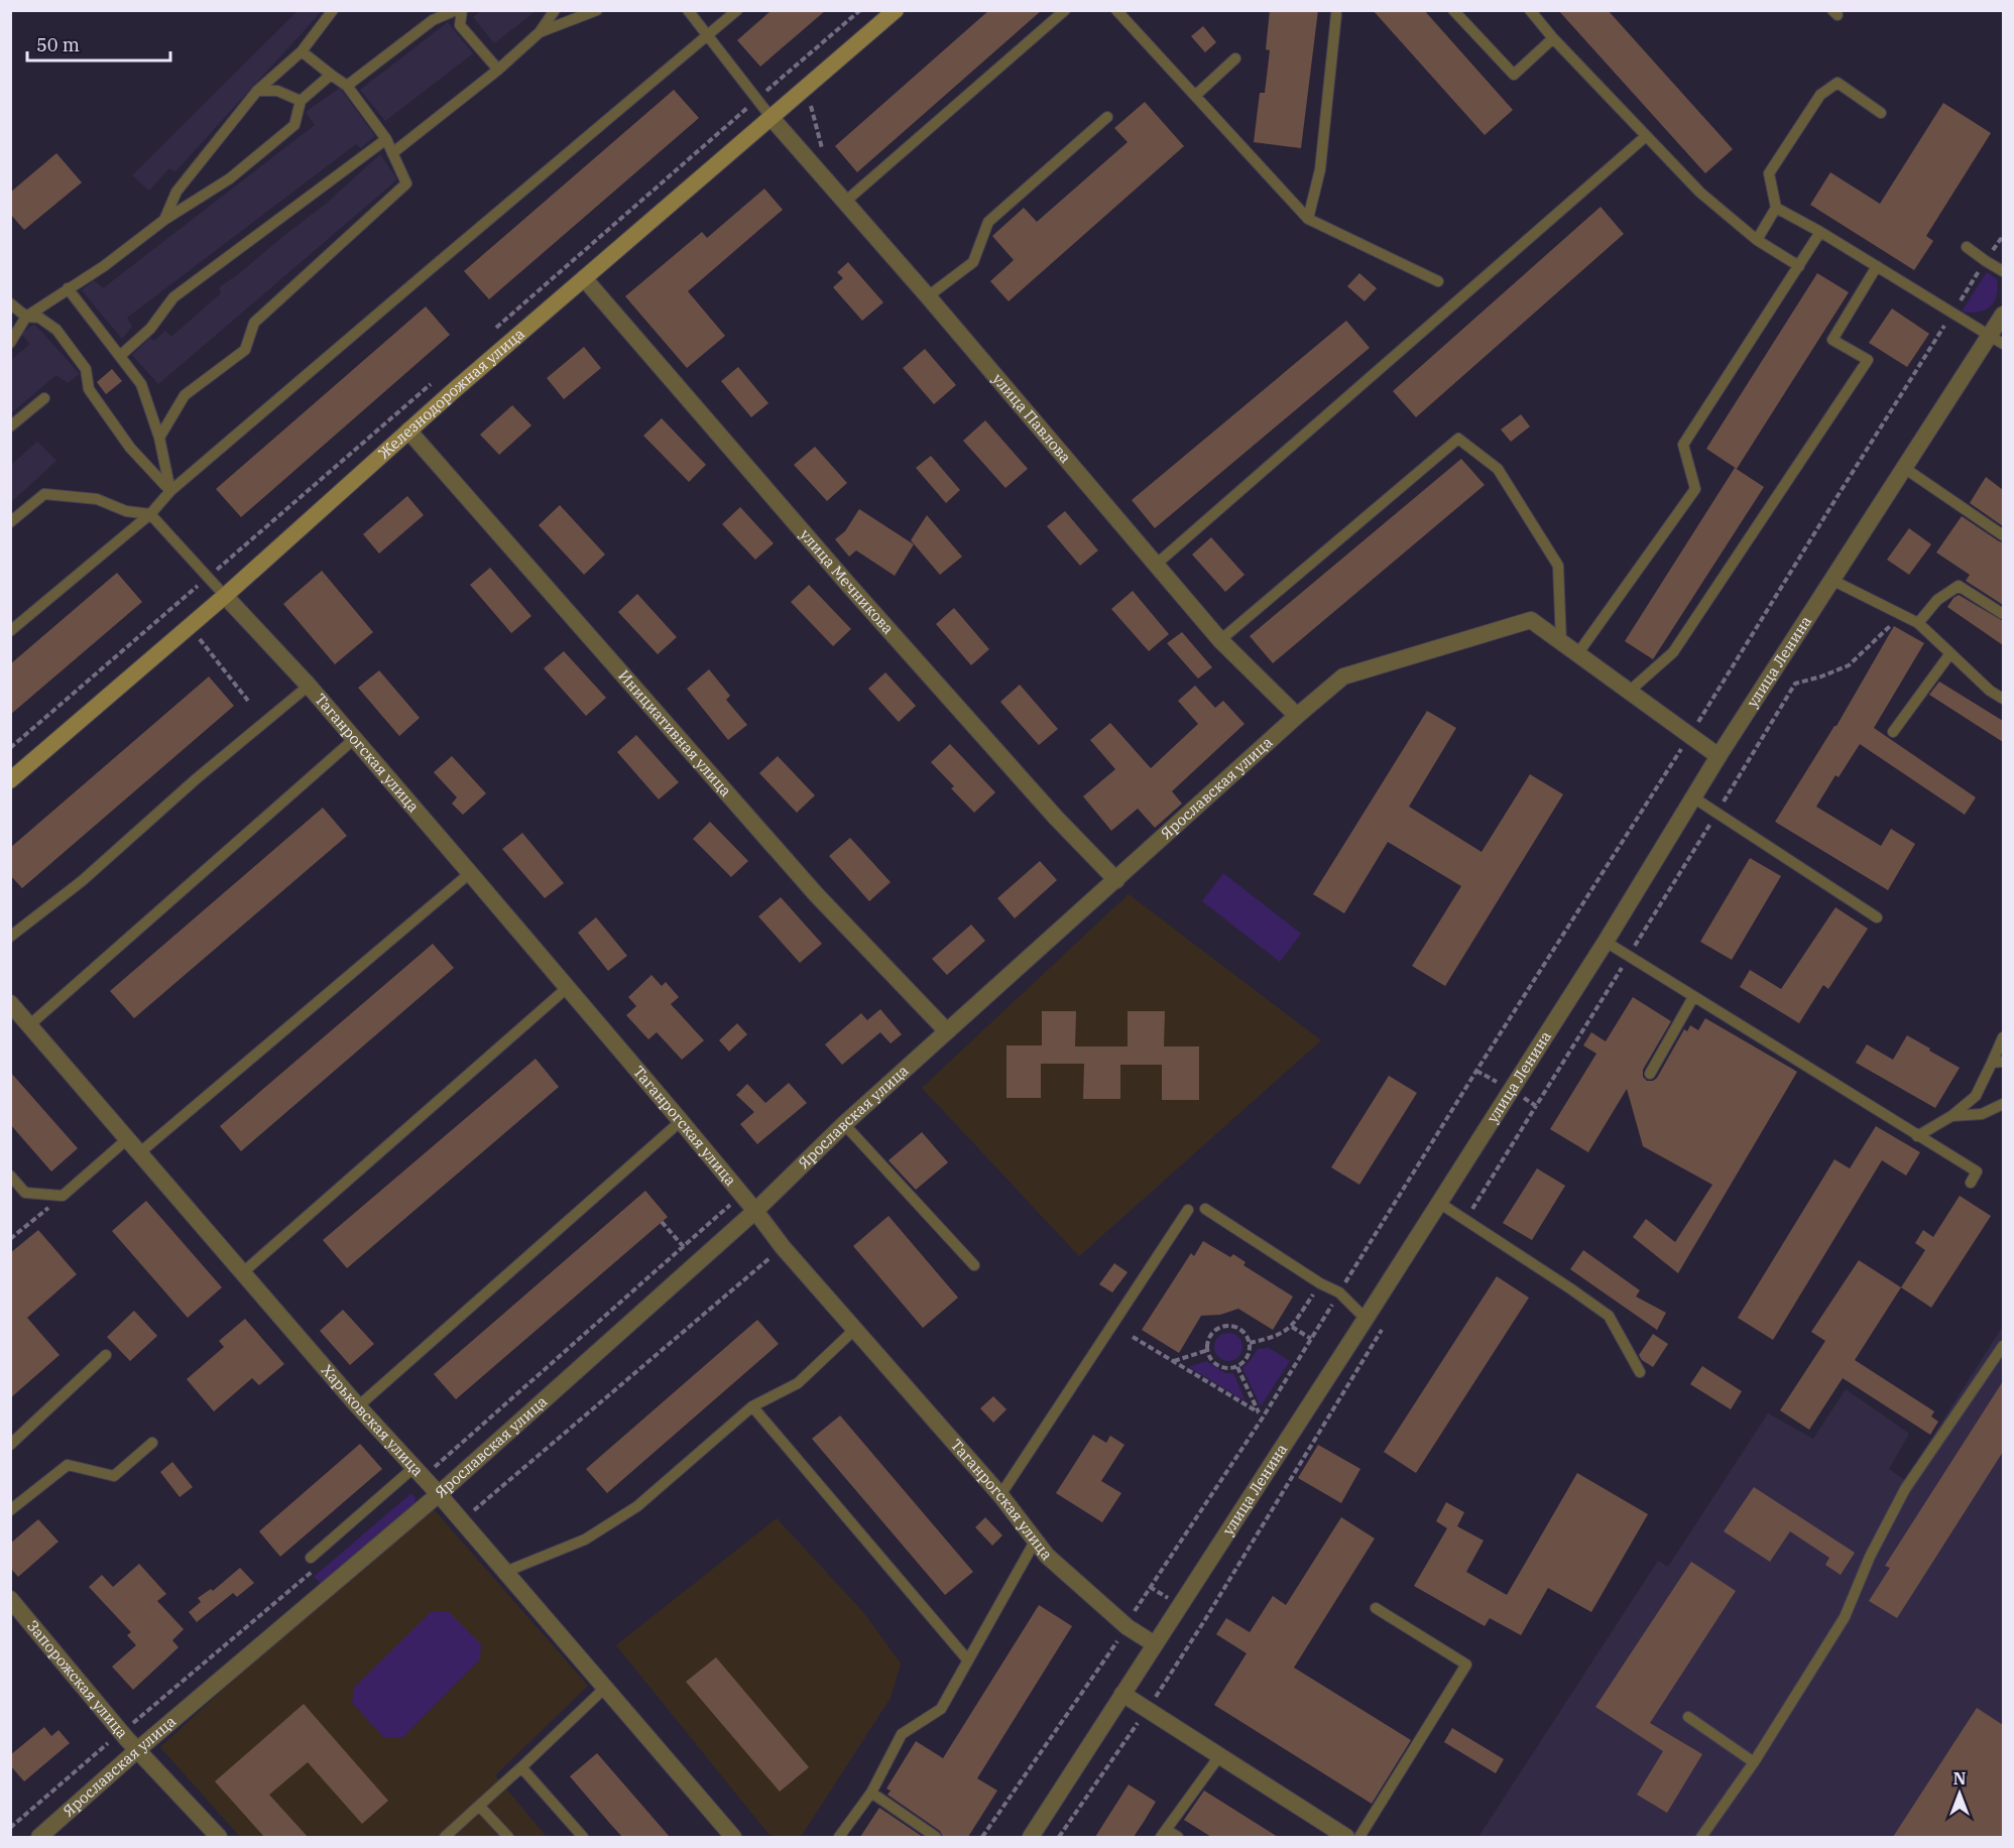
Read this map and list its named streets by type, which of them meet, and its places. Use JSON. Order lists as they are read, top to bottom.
{
  "streets": {
    "main road": ["Железнодорожная улица"],
    "street": [
      "улица Павлова",
      "улица Мечникова",
      "улица Ленина",
      "Инициативная улица",
      "Таганрогская улица",
      "Ярославская улица",
      "Харьковская улица",
      "Запорожская улица"
    ]
  },
  "crossings": [
    ["Железнодорожная улица", "улица Павлова"],
    ["Железнодорожная улица", "улица Мечникова"],
    ["Железнодорожная улица", "Инициативная улица"],
    ["Железнодорожная улица", "Таганрогская улица"],
    ["улица Павлова", "Ярославская улица"],
    ["улица Мечникова", "Ярославская улица"],
    ["улица Ленина", "Таганрогская улица"],
    ["улица Ленина", "Ярославская улица"],
    ["Инициативная улица", "Ярославская улица"],
    ["Таганрогская улица", "Ярославская улица"],
    ["Ярославская улица", "Харьковская улица"],
    ["Ярославская улица", "Запорожская улица"]
  ],
  "scale_bar": "50 m",
  "north": "top"
}
